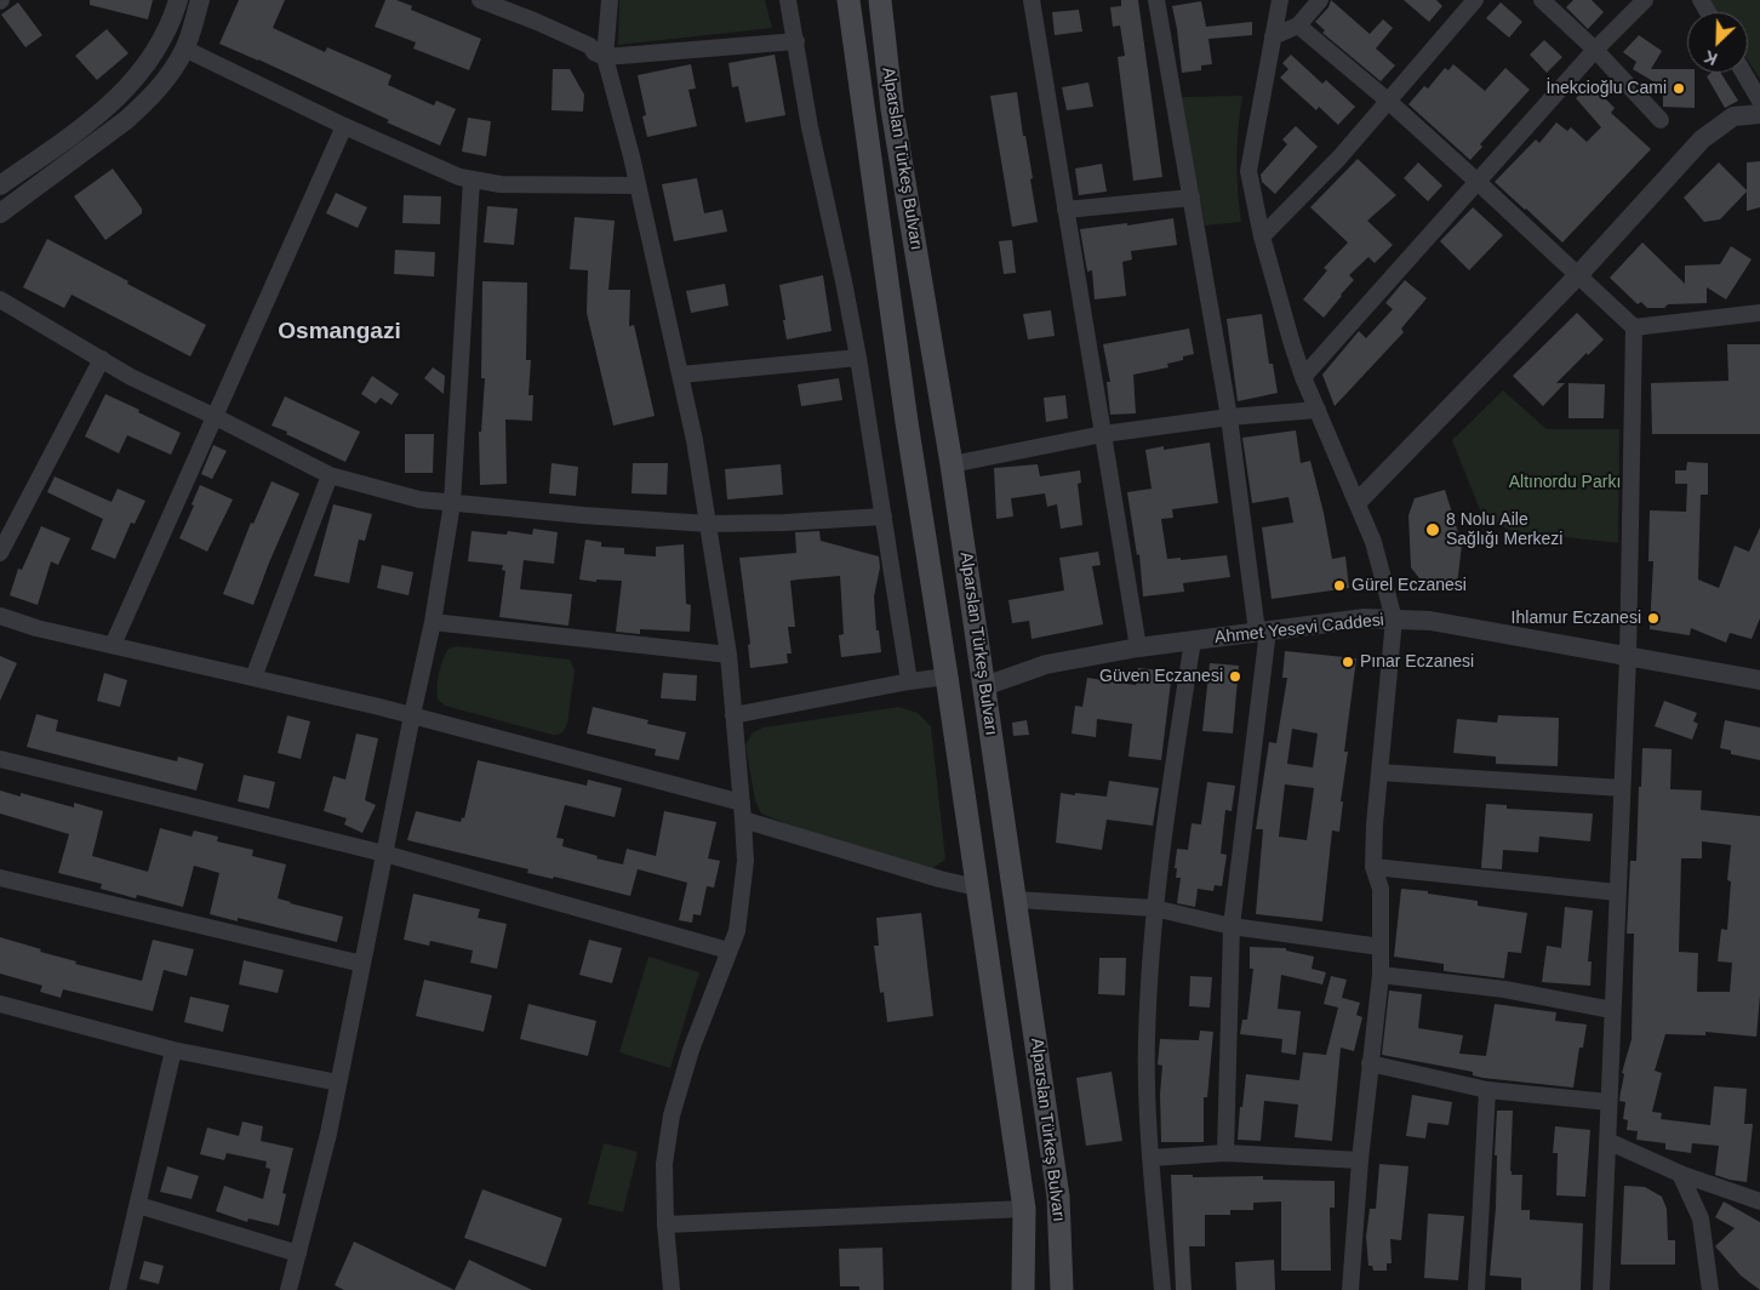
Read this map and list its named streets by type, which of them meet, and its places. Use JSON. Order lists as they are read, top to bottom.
{
  "streets": {
    "main road": ["Alparslan Türkeş Bulvarı"],
    "street": ["Ahmet Yesevi Caddesi"]
  },
  "crossings": [
    ["Alparslan Türkeş Bulvarı", "Ahmet Yesevi Caddesi"]
  ],
  "districts": ["Osmangazi"],
  "parks": ["Altınordu Parkı"],
  "places": [
    "İnekcioğlu Cami",
    "8 Nolu Aile Sağlığı Merkezi",
    "Gürel Eczanesi",
    "Ihlamur Eczanesi",
    "Pınar Eczanesi",
    "Güven Eczanesi"
  ],
  "north": "bottom left"
}
